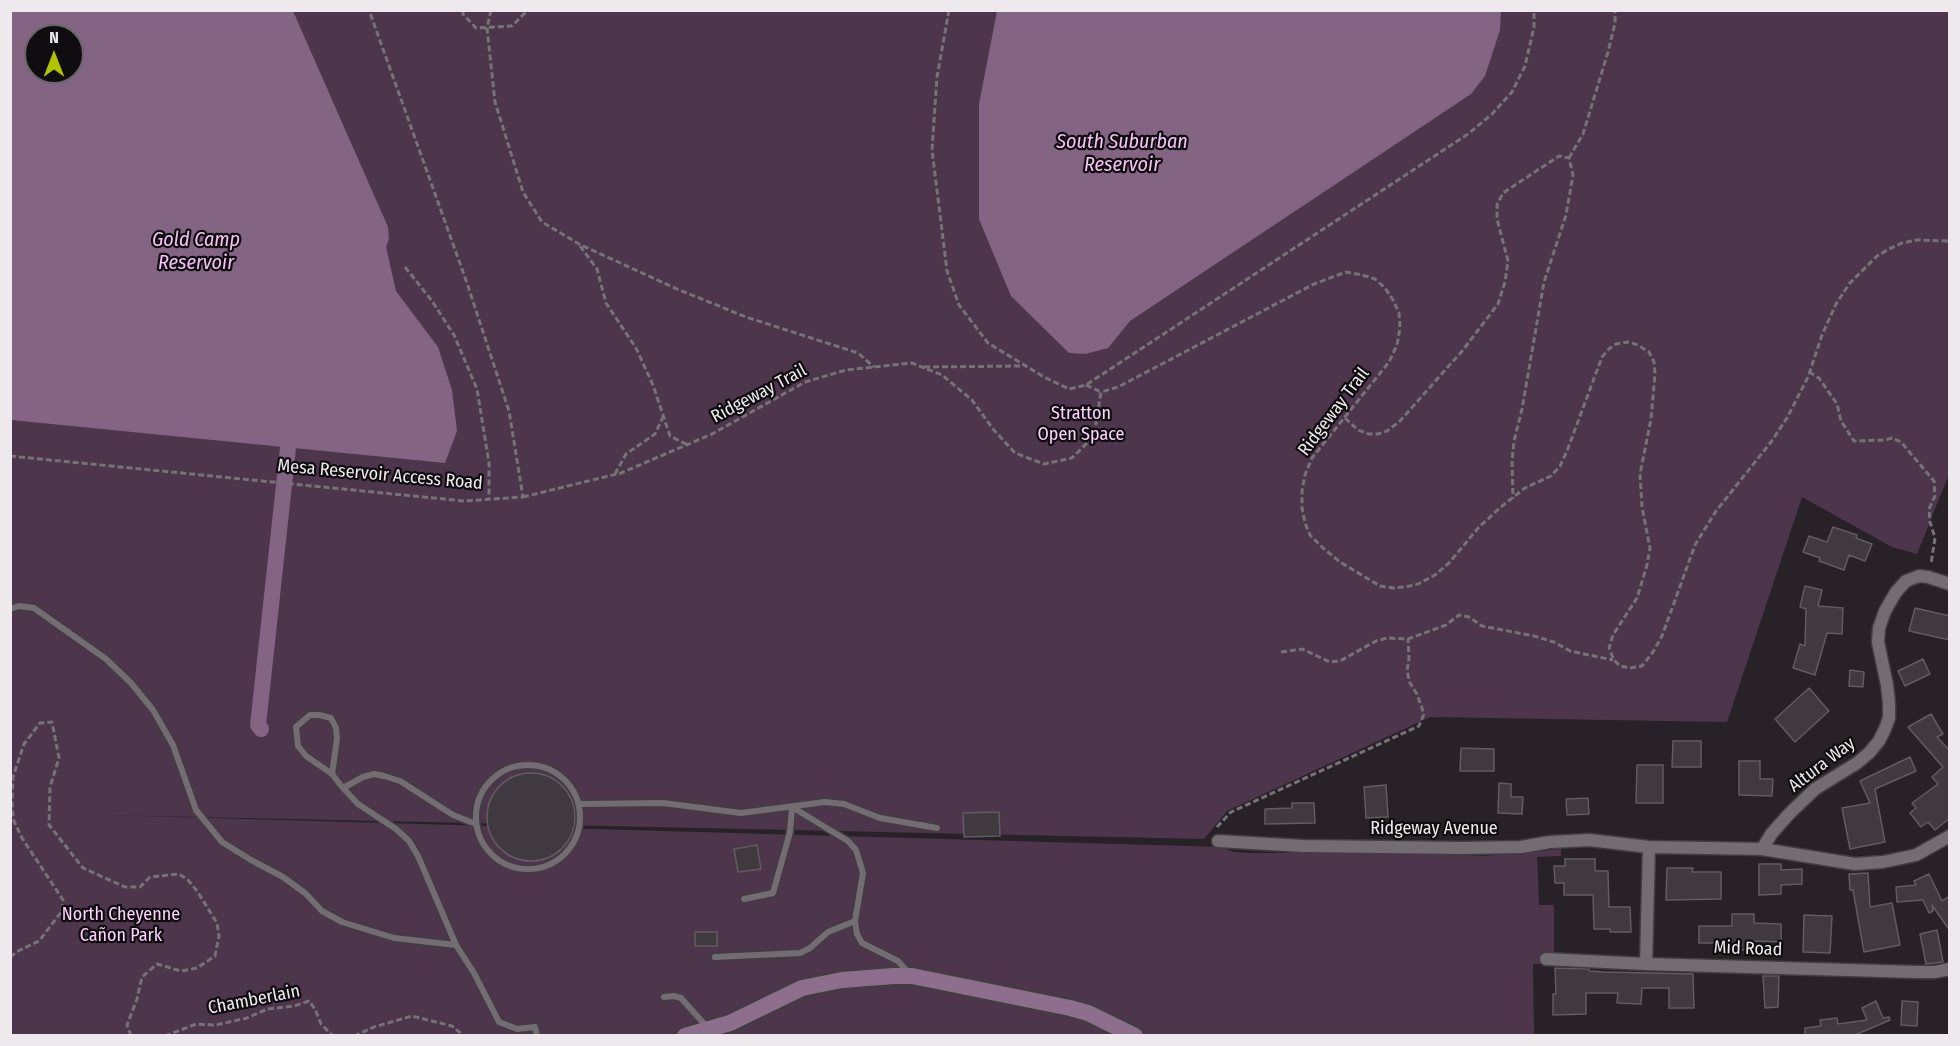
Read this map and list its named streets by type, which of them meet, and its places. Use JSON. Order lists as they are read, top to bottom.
{
  "streets": {
    "street": ["Altura Way", "Ridgeway Avenue", "Mid Road"],
    "path": ["Ridgeway Trail", "Mesa Reservoir Access Road", "Chamberlain"]
  },
  "crossings": [
    ["Ridgeway Trail", "Mesa Reservoir Access Road"],
    ["Altura Way", "Ridgeway Avenue"]
  ],
  "water": ["South Suburban Reservoir", "Gold Camp Reservoir"],
  "parks": ["Stratton Open Space", "North Cheyenne Cañon Park"],
  "north": "top"
}
